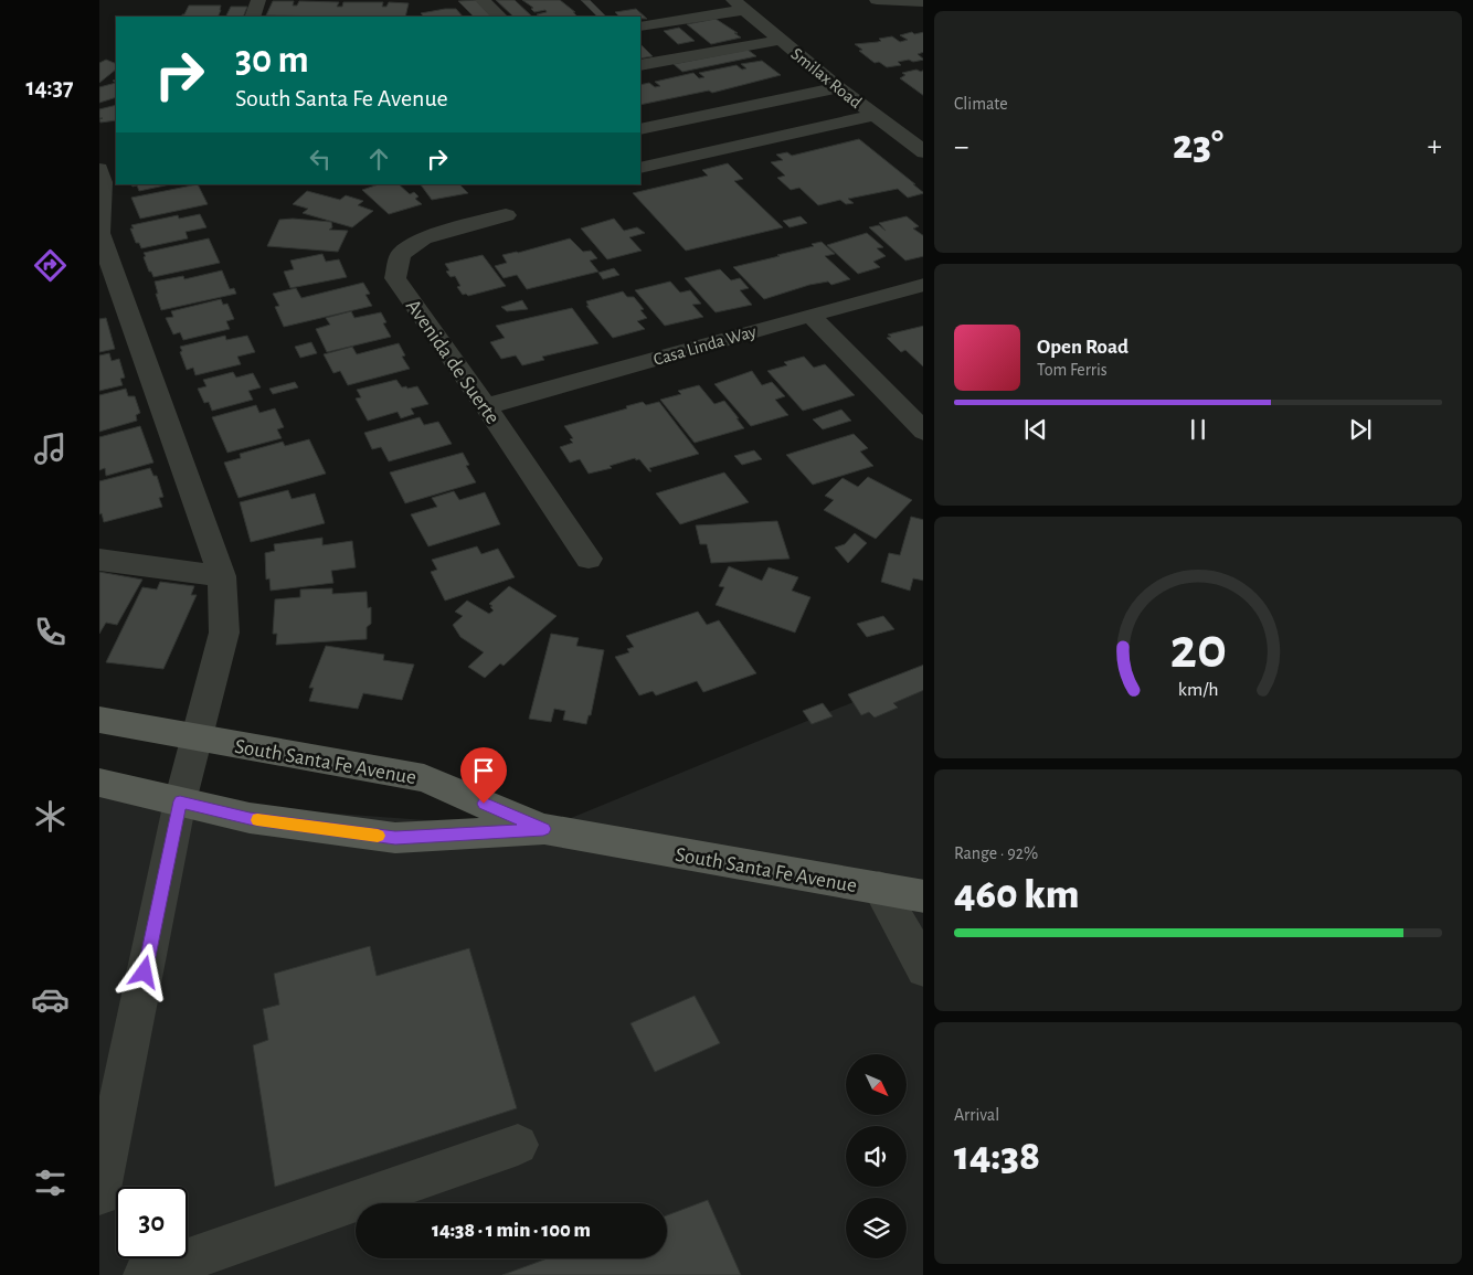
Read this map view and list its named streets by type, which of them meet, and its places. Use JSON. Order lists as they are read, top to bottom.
{
  "streets": {
    "main road": ["South Santa Fe Avenue"],
    "street": ["Smilax Road", "Casa Linda Way", "Avenida de Suerte"]
  },
  "crossings": [
    ["Casa Linda Way", "Avenida de Suerte"]
  ],
  "north": "bottom right",
  "page": {
    "tabs": "14:37",
    "tile": [
      "Climate",
      ["Range · 92%", "460 km"],
      ["Arrival", "14:38"]
    ],
    "turn": ["30 m", "South Santa Fe Avenue"],
    "heat": ["−", "23°", "+"],
    "song": ["Open Road", "Tom Ferris"],
    "limit": "30",
    "trip": "14:38 · 1 min · 100 m",
    "gauge": ["20", "km/h"]
  }
}
